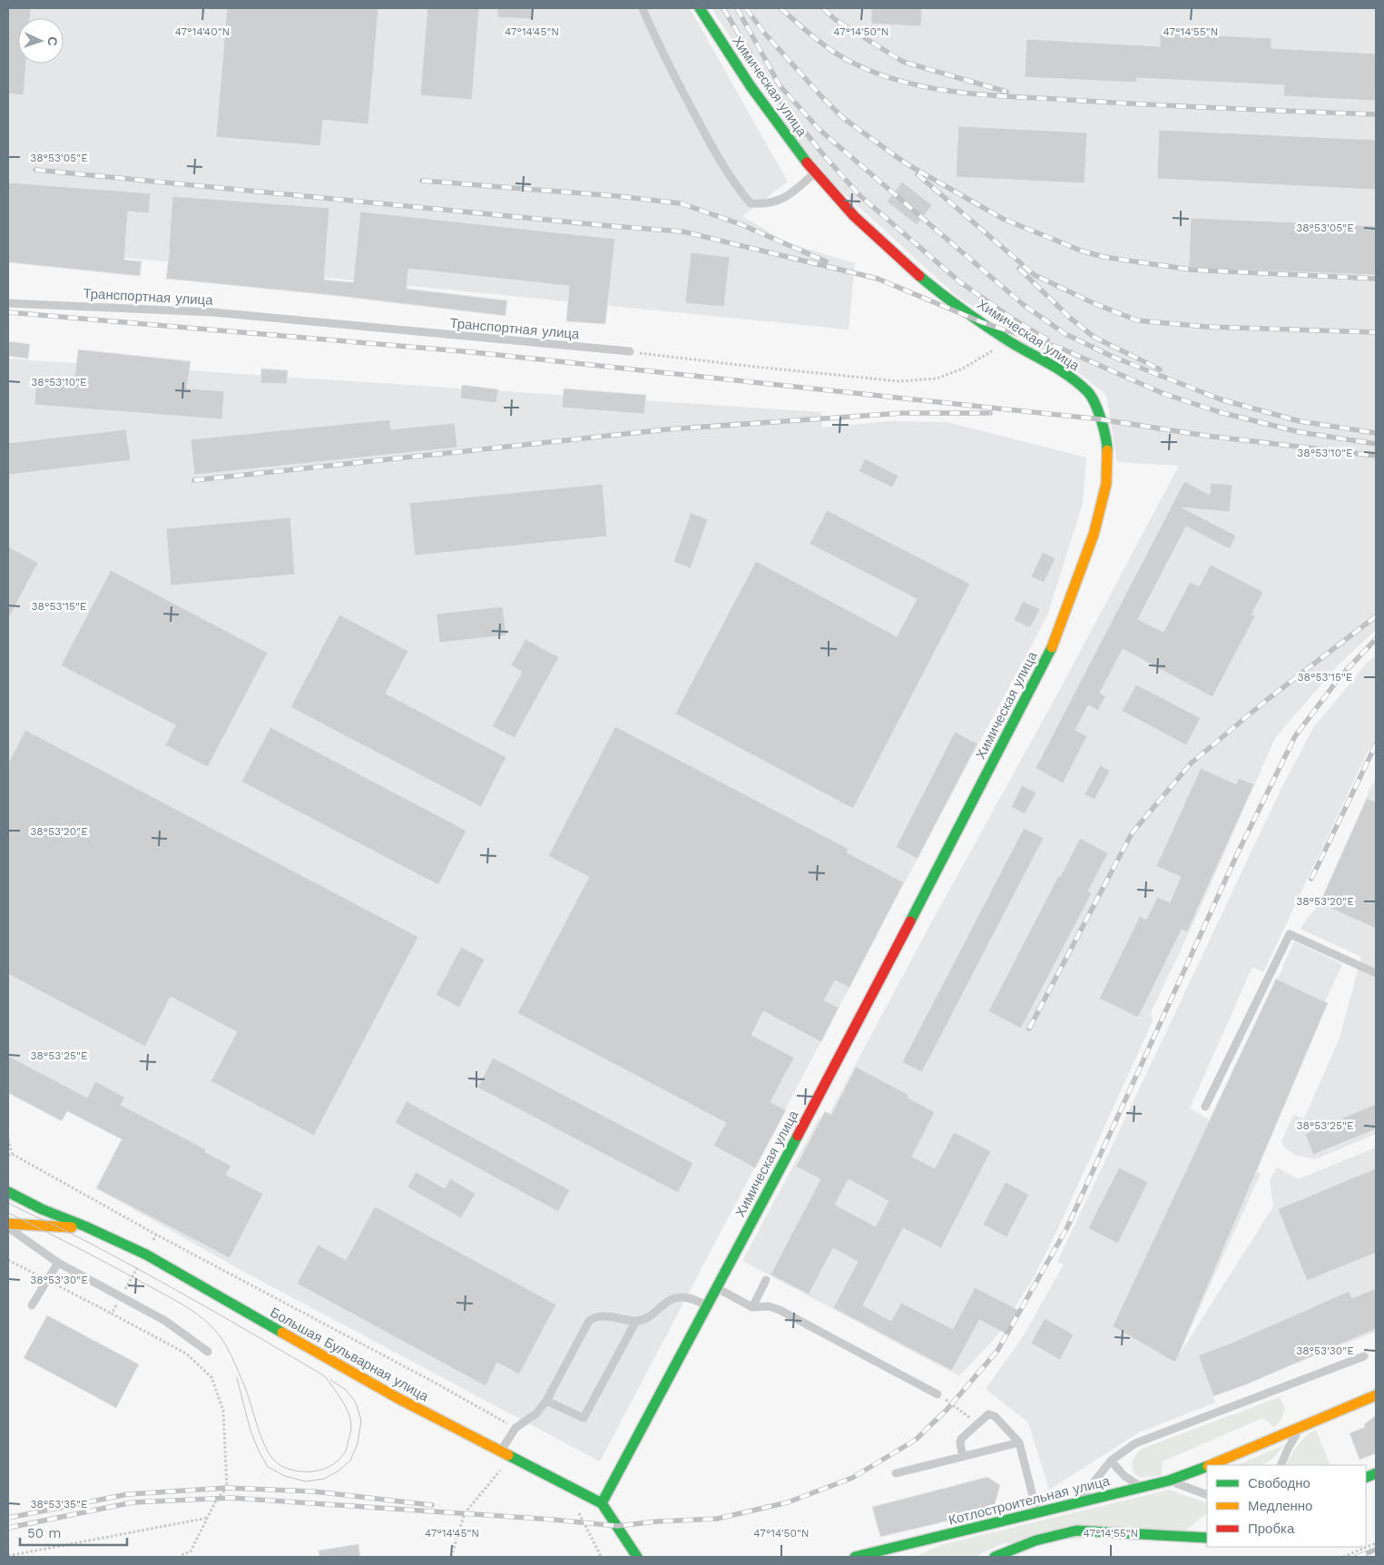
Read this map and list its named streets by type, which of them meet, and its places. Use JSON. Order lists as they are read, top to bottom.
{
  "streets": {
    "street": ["Химическая улица", "Большая Бульварная улица", "Котлостроительная улица"],
    "lane": ["Транспортная улица"]
  },
  "crossings": [
    ["Химическая улица", "Большая Бульварная улица"]
  ],
  "legend": ["Свободно", "Медленно", "Пробка"],
  "scale_bar": "50 m",
  "north": "right",
  "coordinates": [
    "47°14'40\"N",
    "47°14'45\"N",
    "47°14'50\"N",
    "47°14'55\"N",
    "38°53'05\"E",
    "38°53'10\"E",
    "38°53'15\"E",
    "38°53'20\"E",
    "38°53'25\"E",
    "38°53'30\"E",
    "38°53'35\"E"
  ]
}
